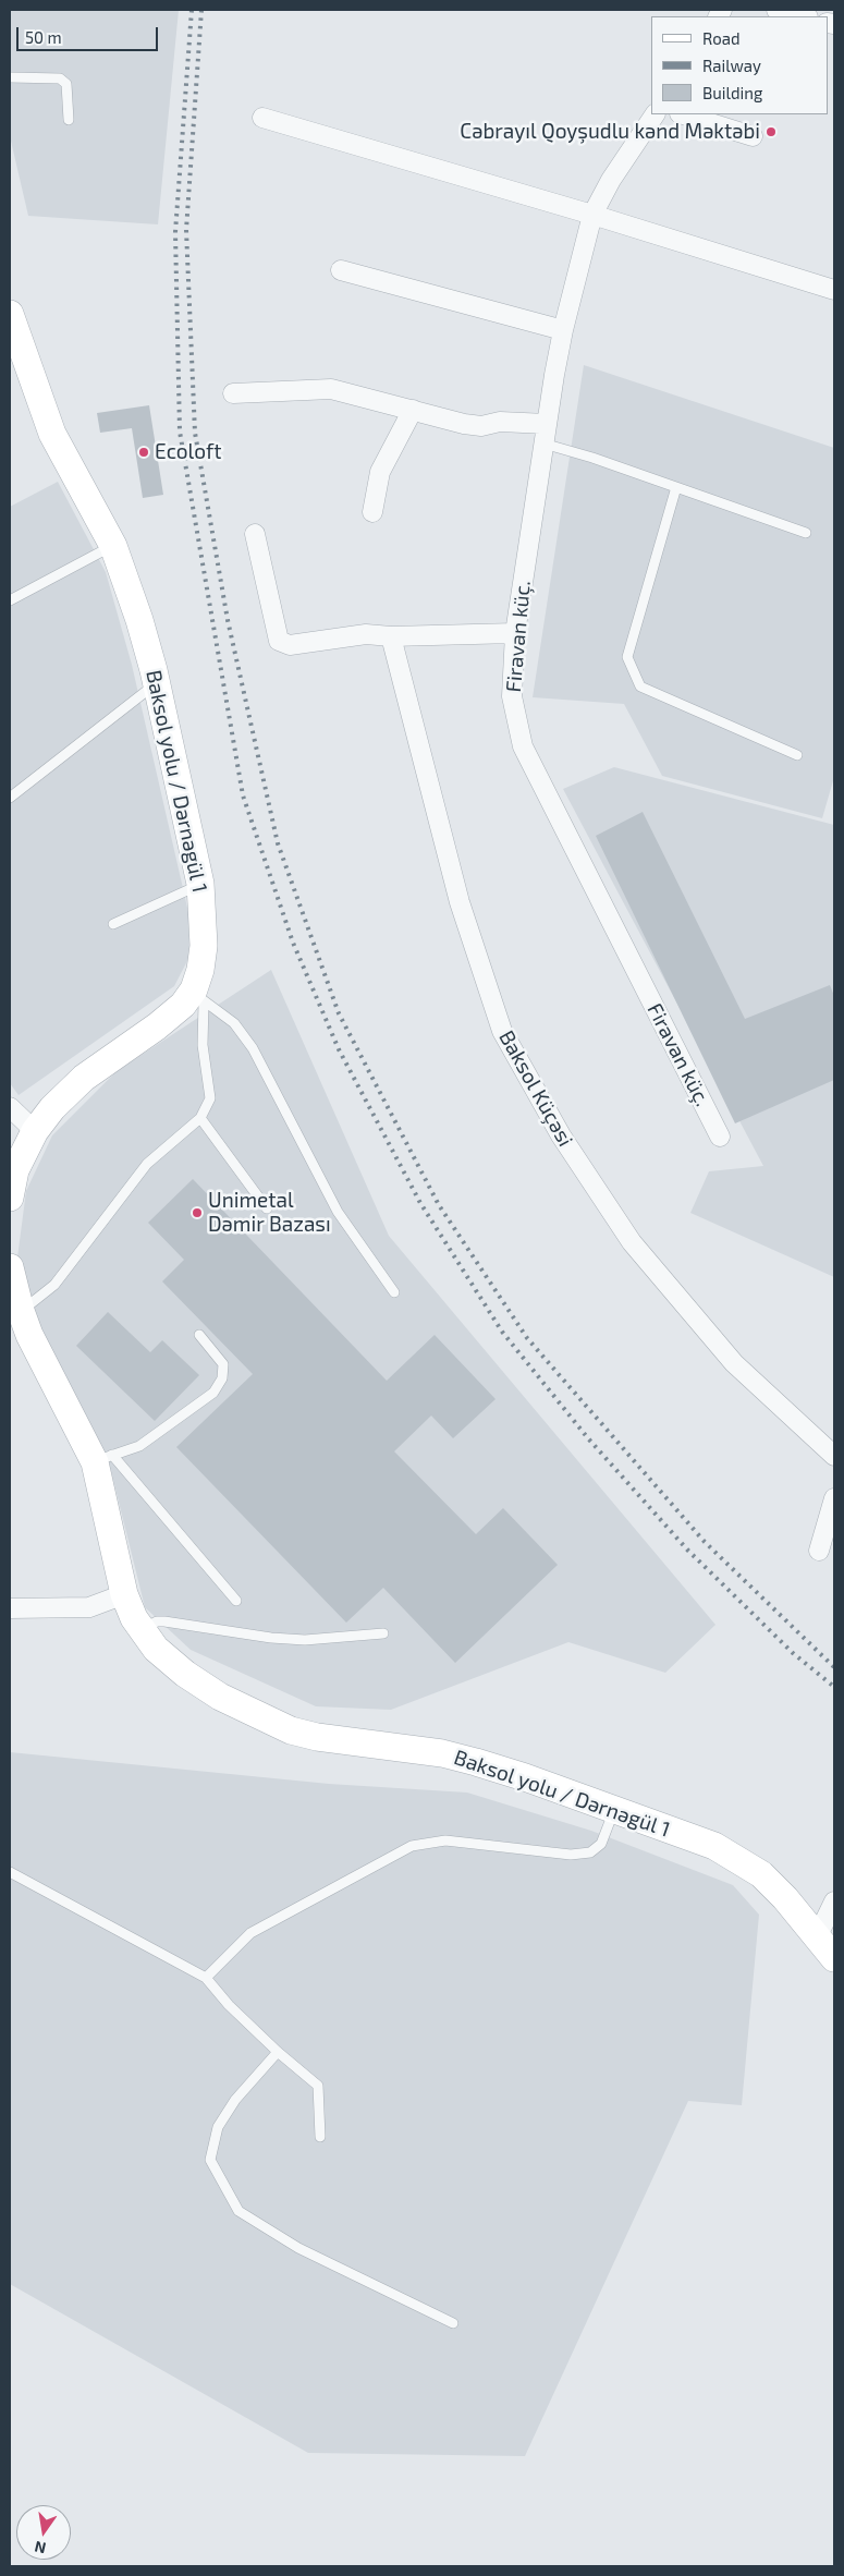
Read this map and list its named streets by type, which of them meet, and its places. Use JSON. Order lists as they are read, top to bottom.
{
  "streets": {
    "main road": ["Baksol yolu / Dərnəgül 1"],
    "street": ["Firavan küç.", "Baksol Küçəsi"]
  },
  "places": ["Cəbrayıl Qoyşudlu kənd Məktəbi", "Ecoloft", "Unimetal Dəmir Bazası"],
  "legend": ["Road", "Railway", "Building"],
  "scale_bar": "50 m",
  "north": "bottom"
}
